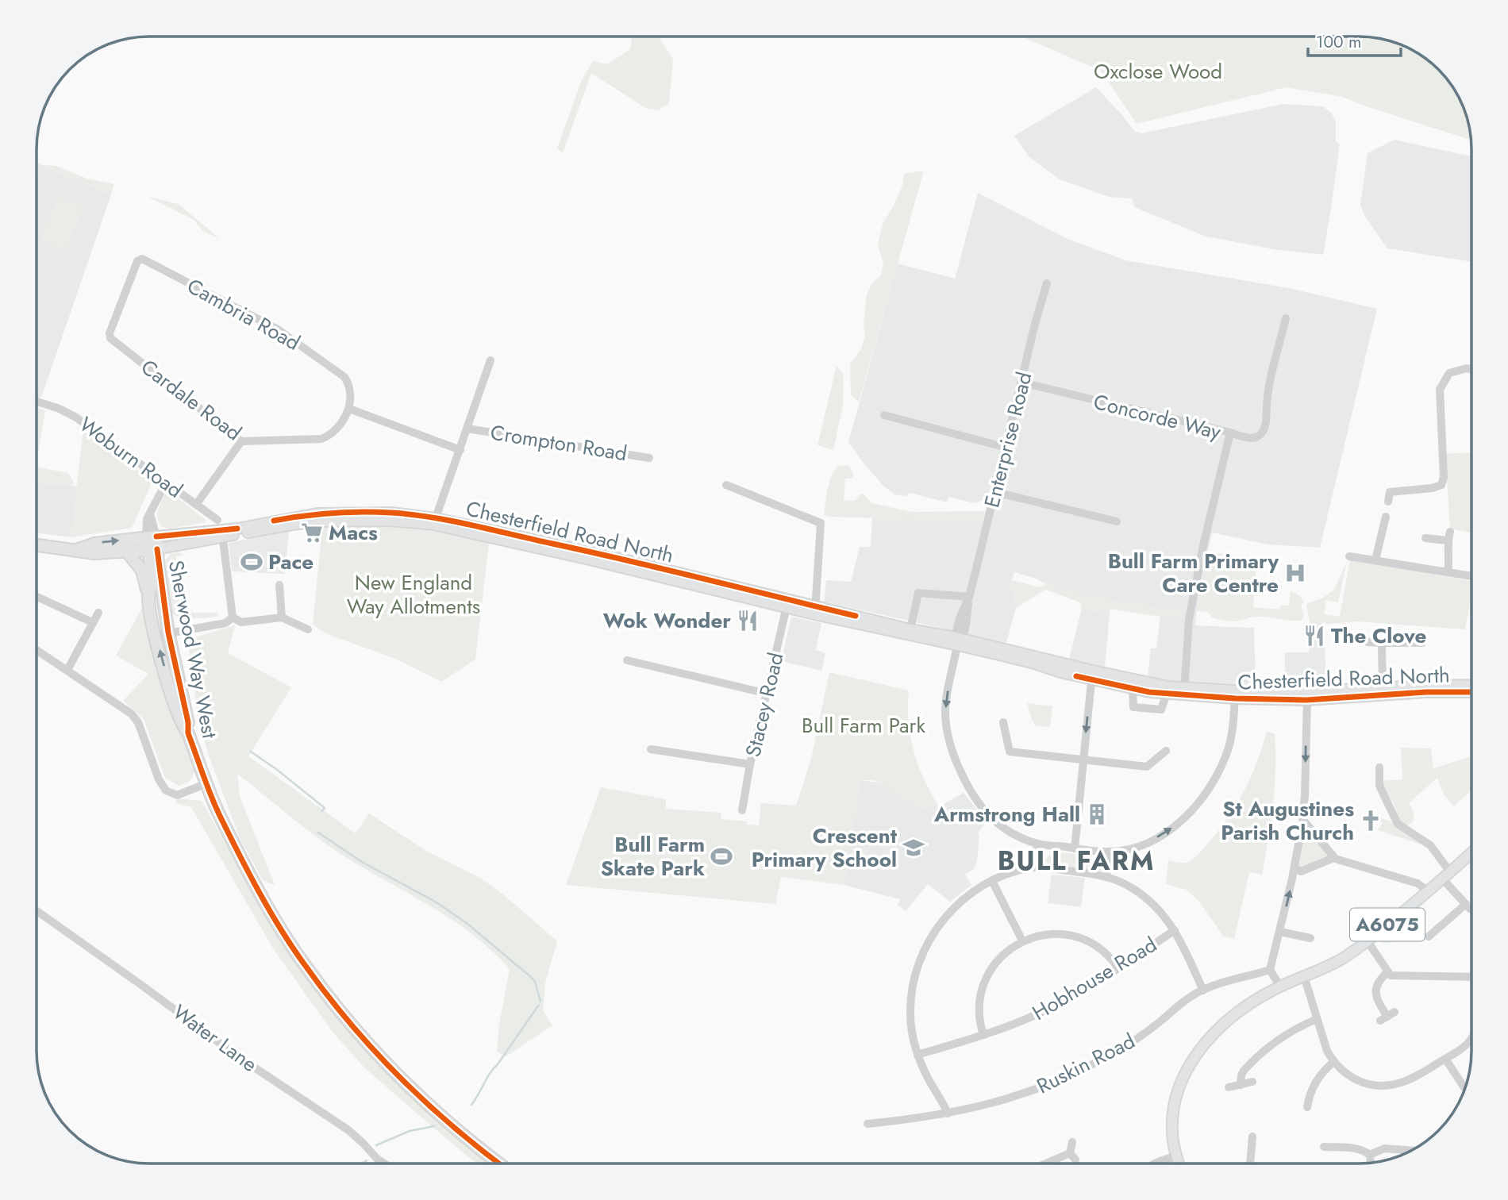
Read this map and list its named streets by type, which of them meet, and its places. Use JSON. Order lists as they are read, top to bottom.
{
  "streets": {
    "highway": ["Chesterfield Road North", "Sherwood Way West"],
    "main road": ["A6075"],
    "street": [
      "Cambria Road",
      "Cardale Road",
      "Concorde Way",
      "Enterprise Road",
      "Crompton Road",
      "Woburn Road",
      "Stacey Road",
      "Hobhouse Road",
      "Water Lane",
      "Ruskin Road"
    ]
  },
  "crossings": [
    ["Cambria Road", "Cardale Road"],
    ["Concorde Way", "Enterprise Road"],
    ["Concorde Way", "Chesterfield Road North"],
    ["Enterprise Road", "Chesterfield Road North"],
    ["Chesterfield Road North", "Sherwood Way West"],
    ["Chesterfield Road North", "Stacey Road"]
  ],
  "one_way": ["Enterprise Road"],
  "districts": ["BULL FARM"],
  "parks": ["Oxclose Wood", "New England Way Allotments", "Bull Farm Park"],
  "places": {
    "supermarket": ["Macs"],
    "sports": ["Pace", "Bull Farm Skate Park"],
    "hospital": ["Bull Farm Primary Care Centre"],
    "restaurant": ["Wok Wonder", "The Clove"],
    "building": ["Armstrong Hall"],
    "church": ["St Augustines Parish Church"],
    "school or university": ["Crescent Primary School"]
  },
  "scale_bar": "100 m"
}
